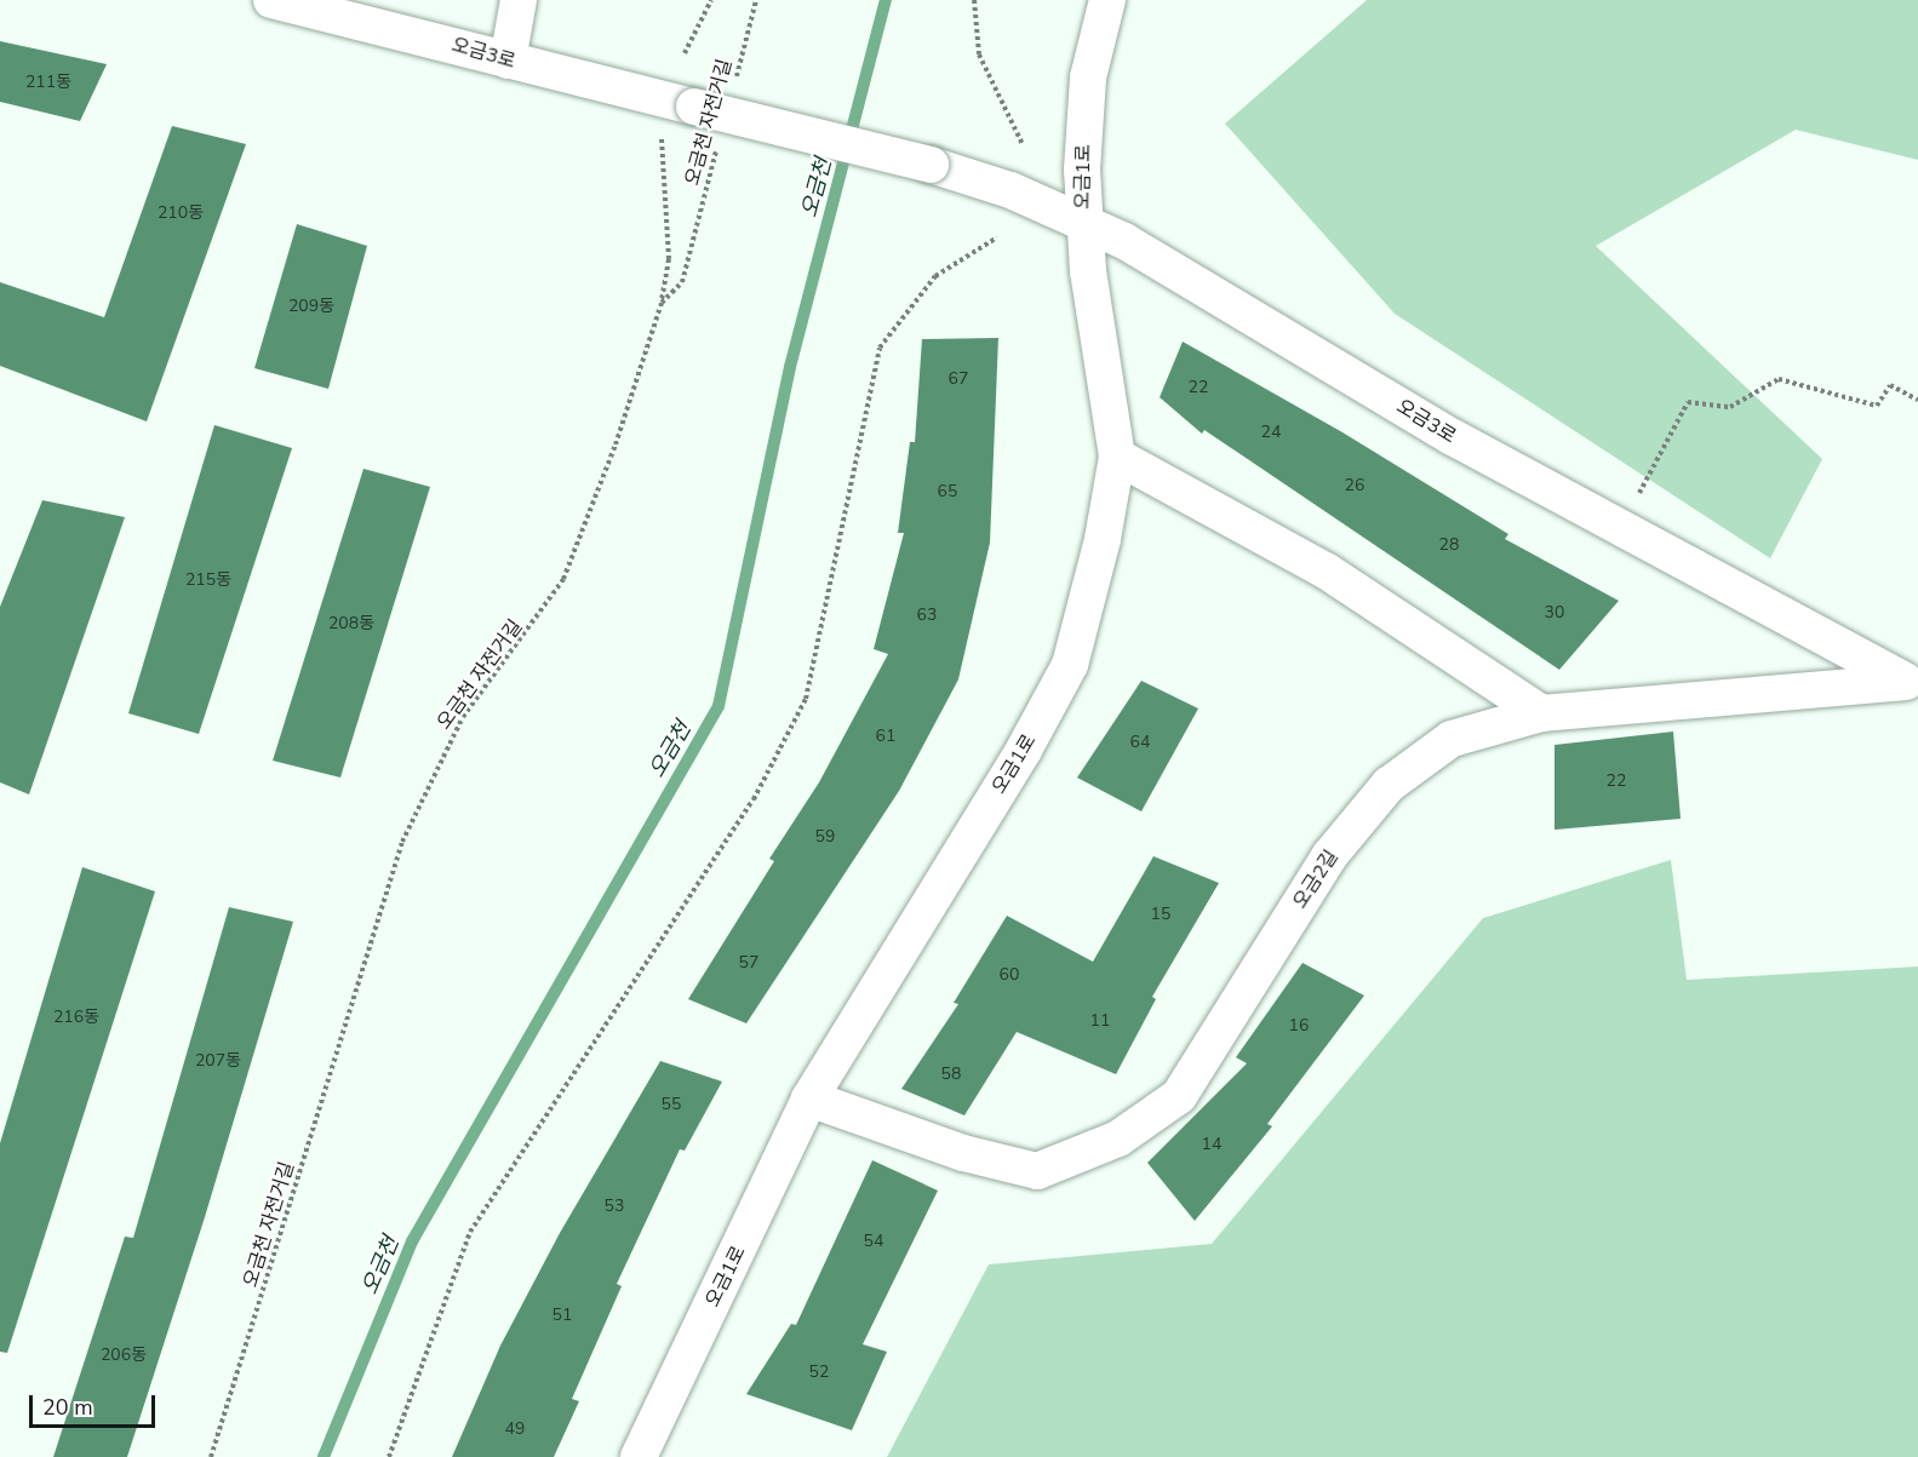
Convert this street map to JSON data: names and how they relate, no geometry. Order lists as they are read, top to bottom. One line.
{"streets":{"street":["오금3로","오금1로","오금2길"],"path":["오금천 자전거길"]},"crossings":[["오금3로","오금1로"],["오금3로","오금2길"],["오금1로","오금2길"]],"water":["오금천"],"house_numbers":["211동","210동","209동","67","22","24","26","65","28","215동","30","63","208동","61","64","22","59","15","57","60","216동","11","16","207동","58","55","14","53","54","51","206동","52","49"],"scale_bar":"20 m"}
